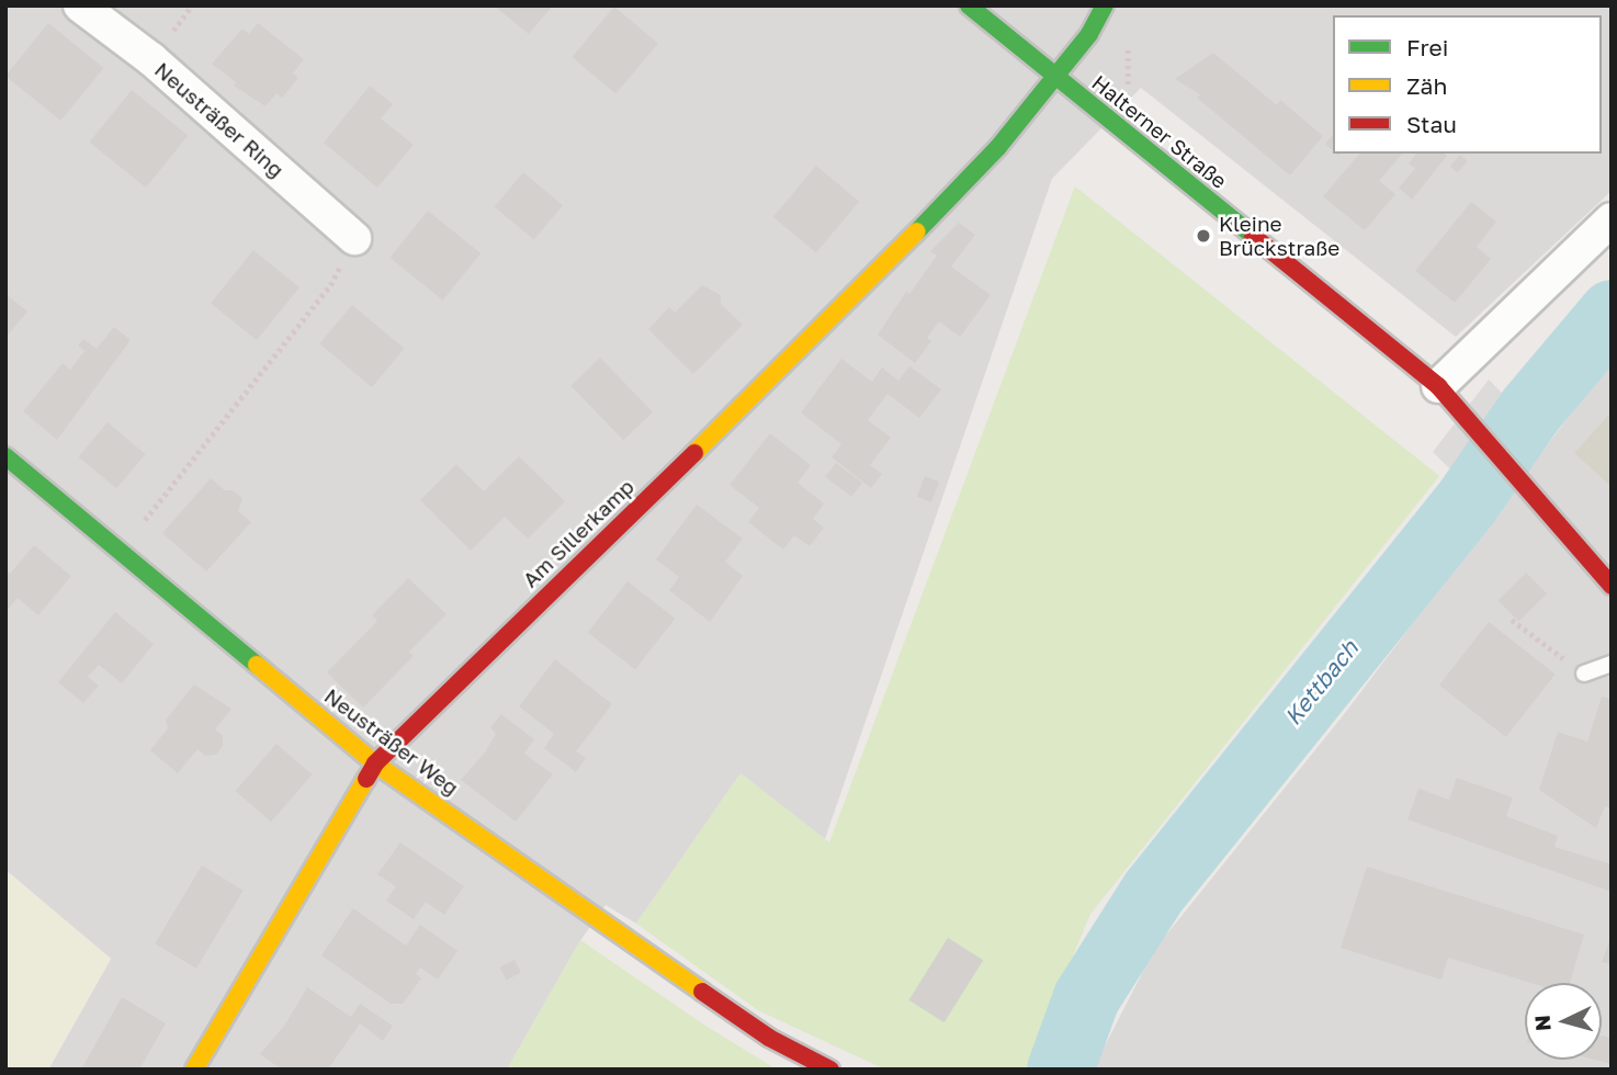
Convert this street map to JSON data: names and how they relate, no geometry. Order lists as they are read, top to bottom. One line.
{"streets":{"street":["Neusträßer Ring","Halterner Straße","Am Sillerkamp","Neusträßer Weg"]},"crossings":[["Halterner Straße","Am Sillerkamp"],["Am Sillerkamp","Neusträßer Weg"]],"water":["Kettbach"],"places":["Kleine Brückstraße"],"legend":["Frei","Zäh","Stau"],"north":"left"}
